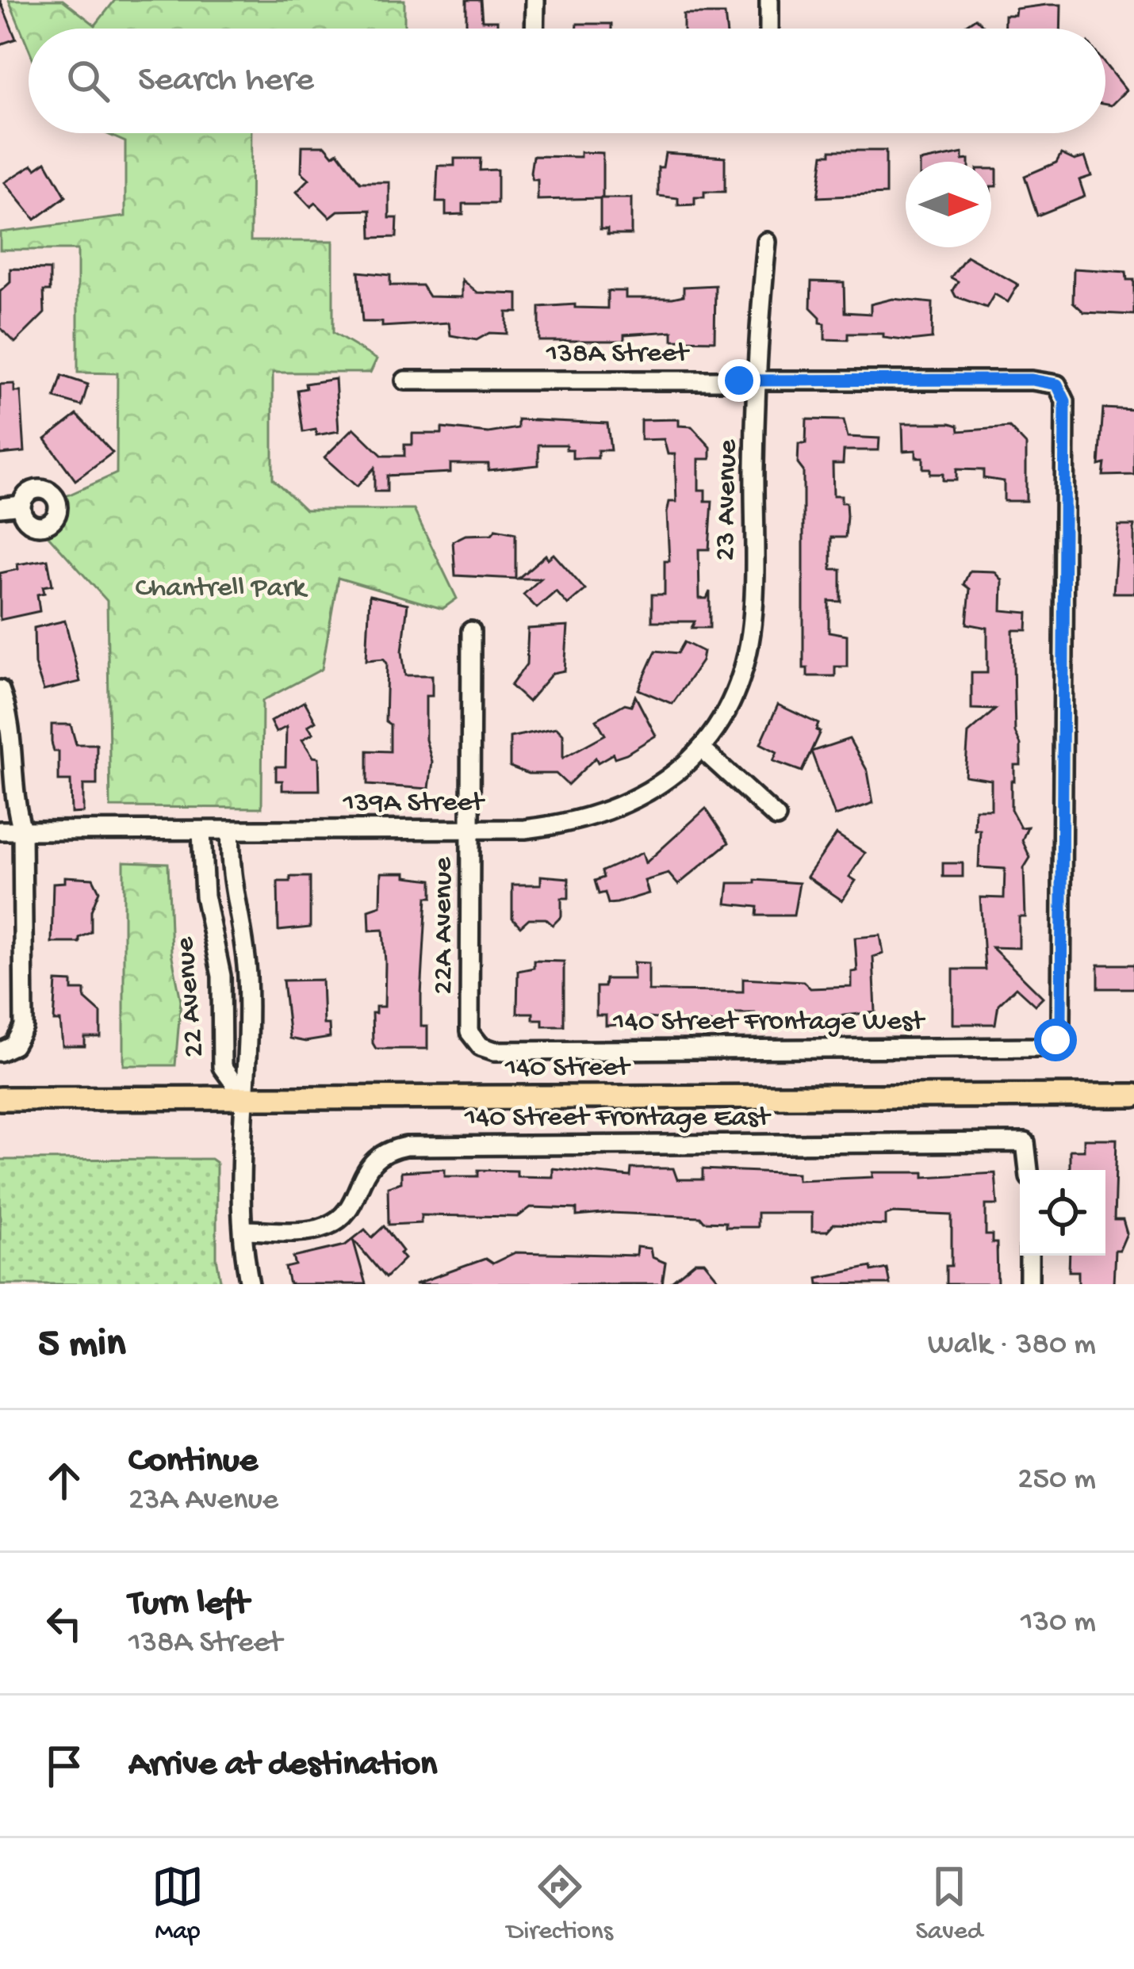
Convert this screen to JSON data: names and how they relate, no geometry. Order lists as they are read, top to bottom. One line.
{"streets":{"main road":["140 Street"],"street":["138A Street","23 Avenue","139A Street","22A Avenue","22 Avenue","140 Street Frontage West","140 Street Frontage East"]},"crossings":[["138A Street","23 Avenue"],["138A Street","140 Street Frontage West"],["23 Avenue","139A Street"],["139A Street","22A Avenue"],["139A Street","22 Avenue"],["22A Avenue","140 Street Frontage West"],["22 Avenue","140 Street"],["22 Avenue","140 Street Frontage East"]],"parks":["Chantrell Park"],"north":"right","page":{"search":"Search here","heading":["5 min","Walk · 380 m"],"list":[["Continue","23A Avenue","250 m"],["Turn left","138A Street","130 m"],"Arrive at destination"],"nav":["Map","Directions","Saved"]}}
